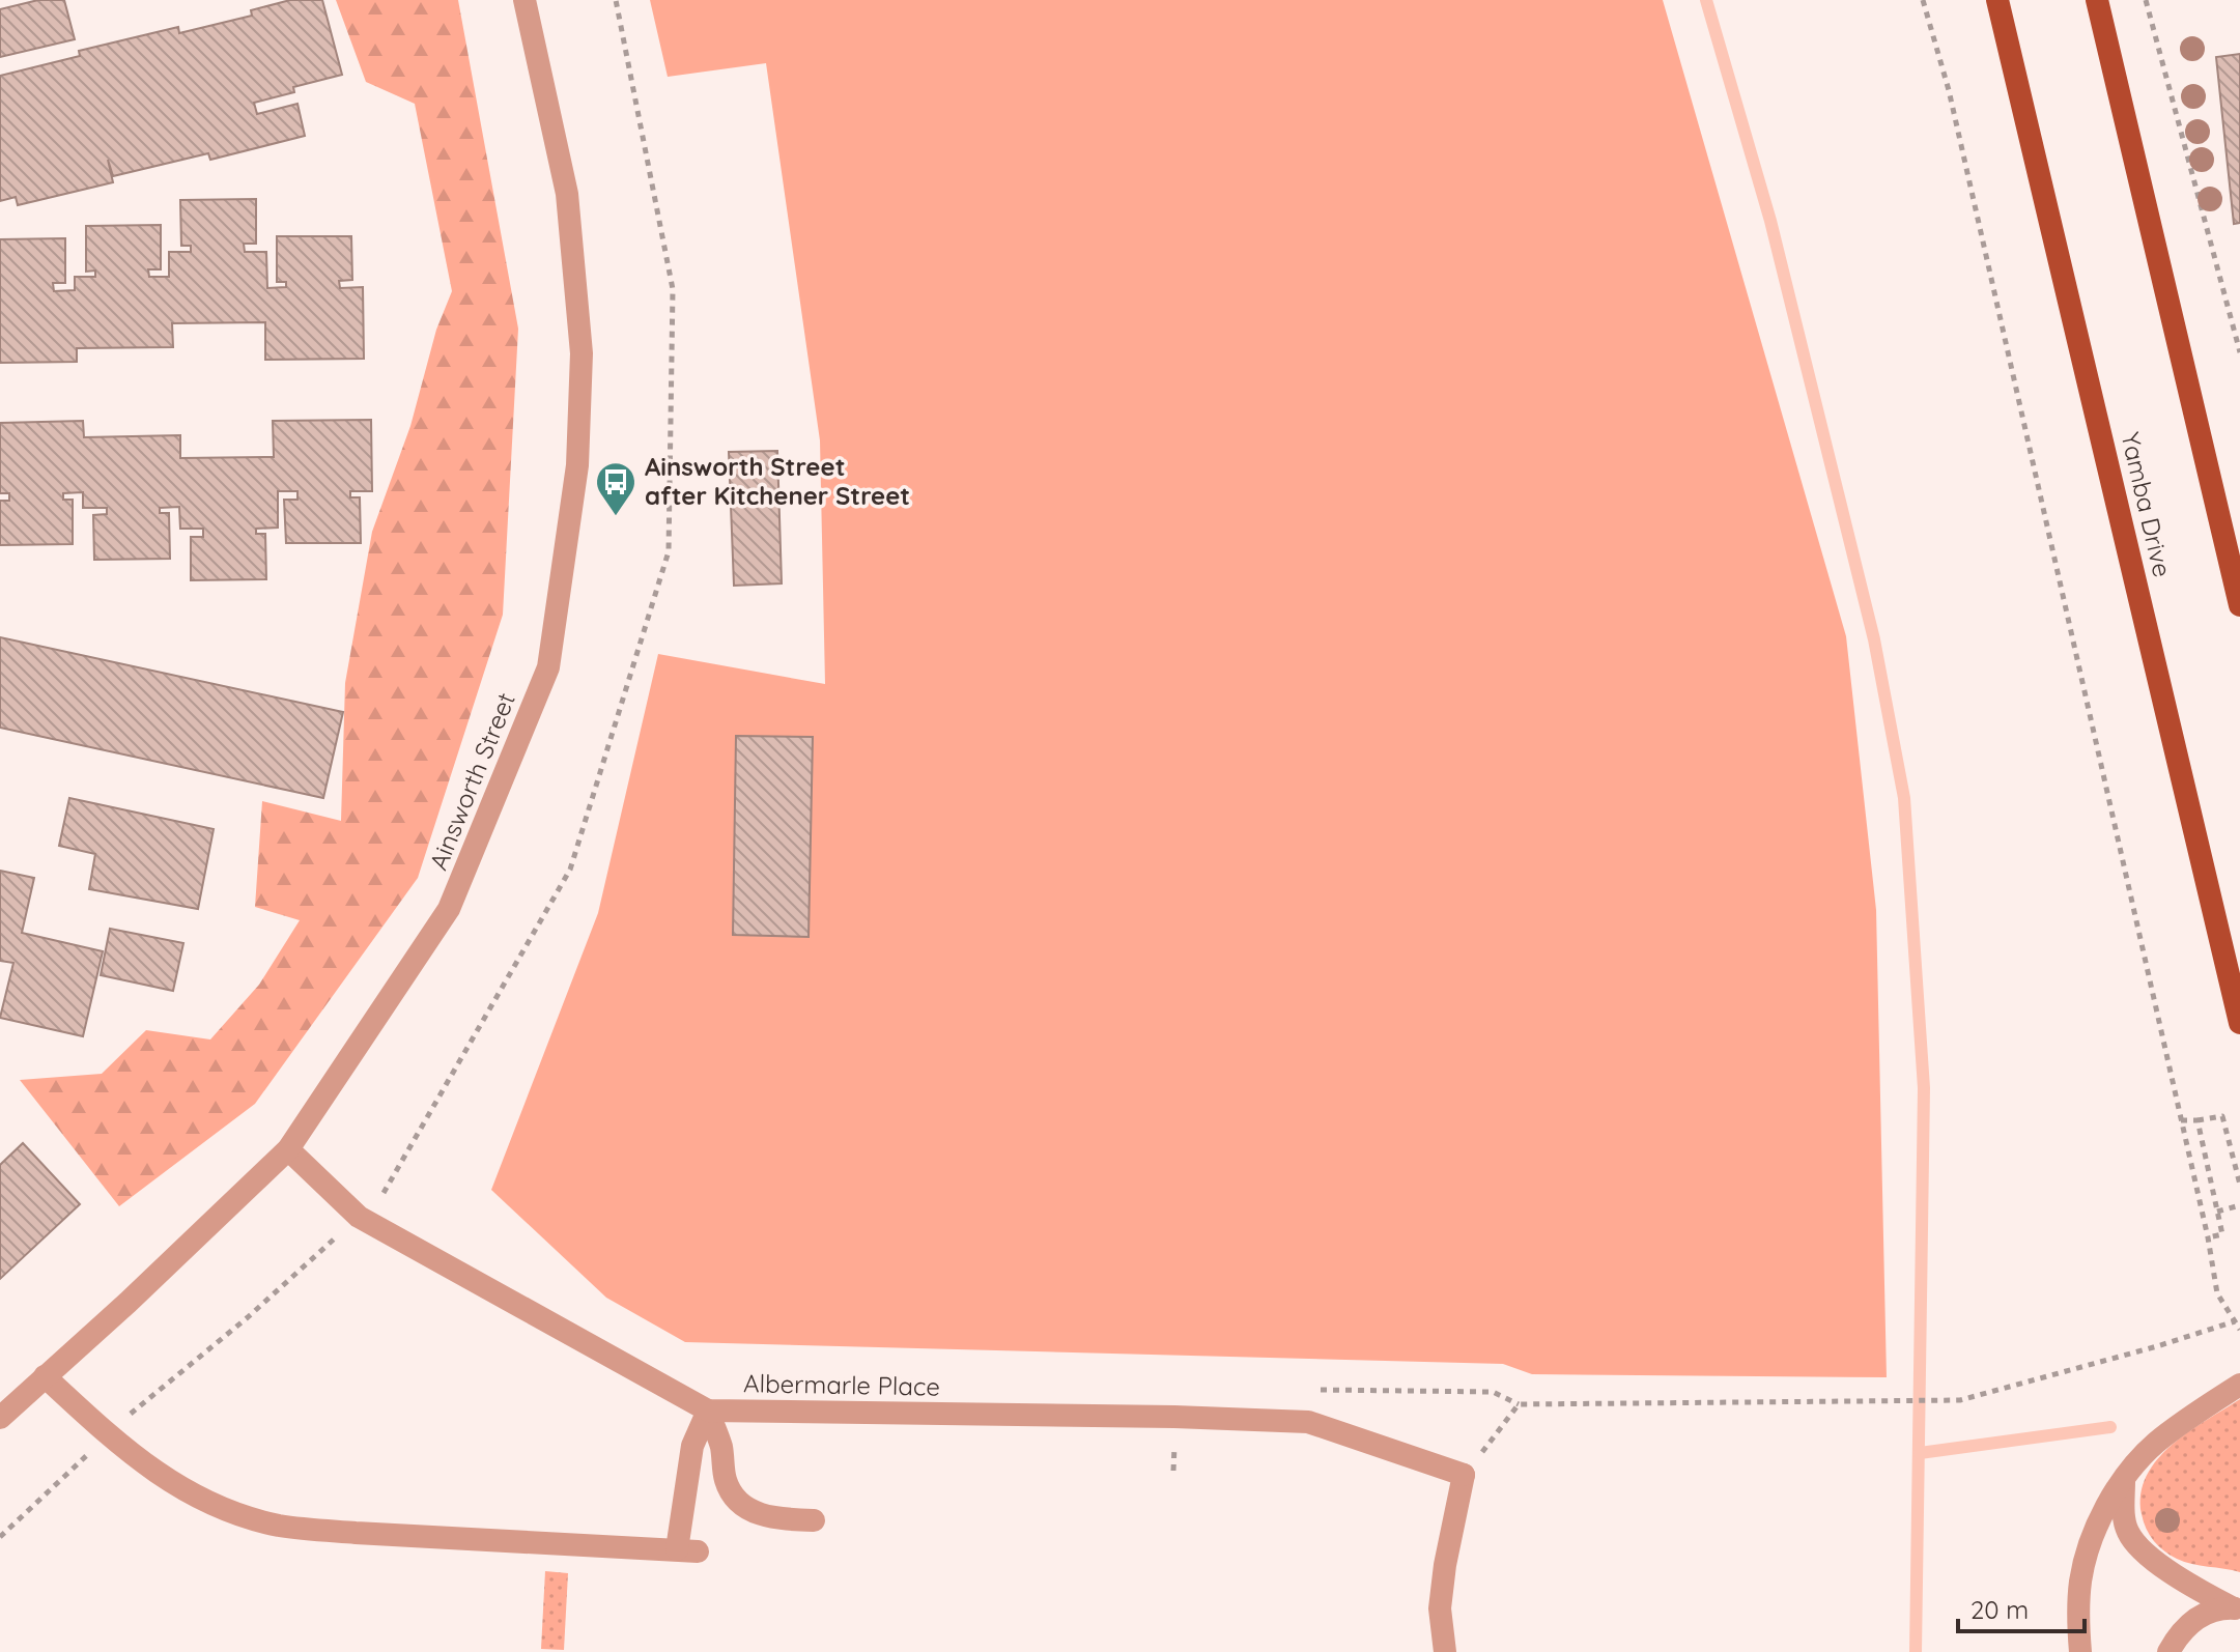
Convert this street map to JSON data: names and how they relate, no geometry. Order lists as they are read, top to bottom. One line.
{"streets":{"main road":["Yamba Drive"],"street":["Ainsworth Street","Albermarle Place"]},"crossings":[["Ainsworth Street","Albermarle Place"]],"places":{"bus stop":["Ainsworth Street after Kitchener Street"]},"scale_bar":"20 m"}
